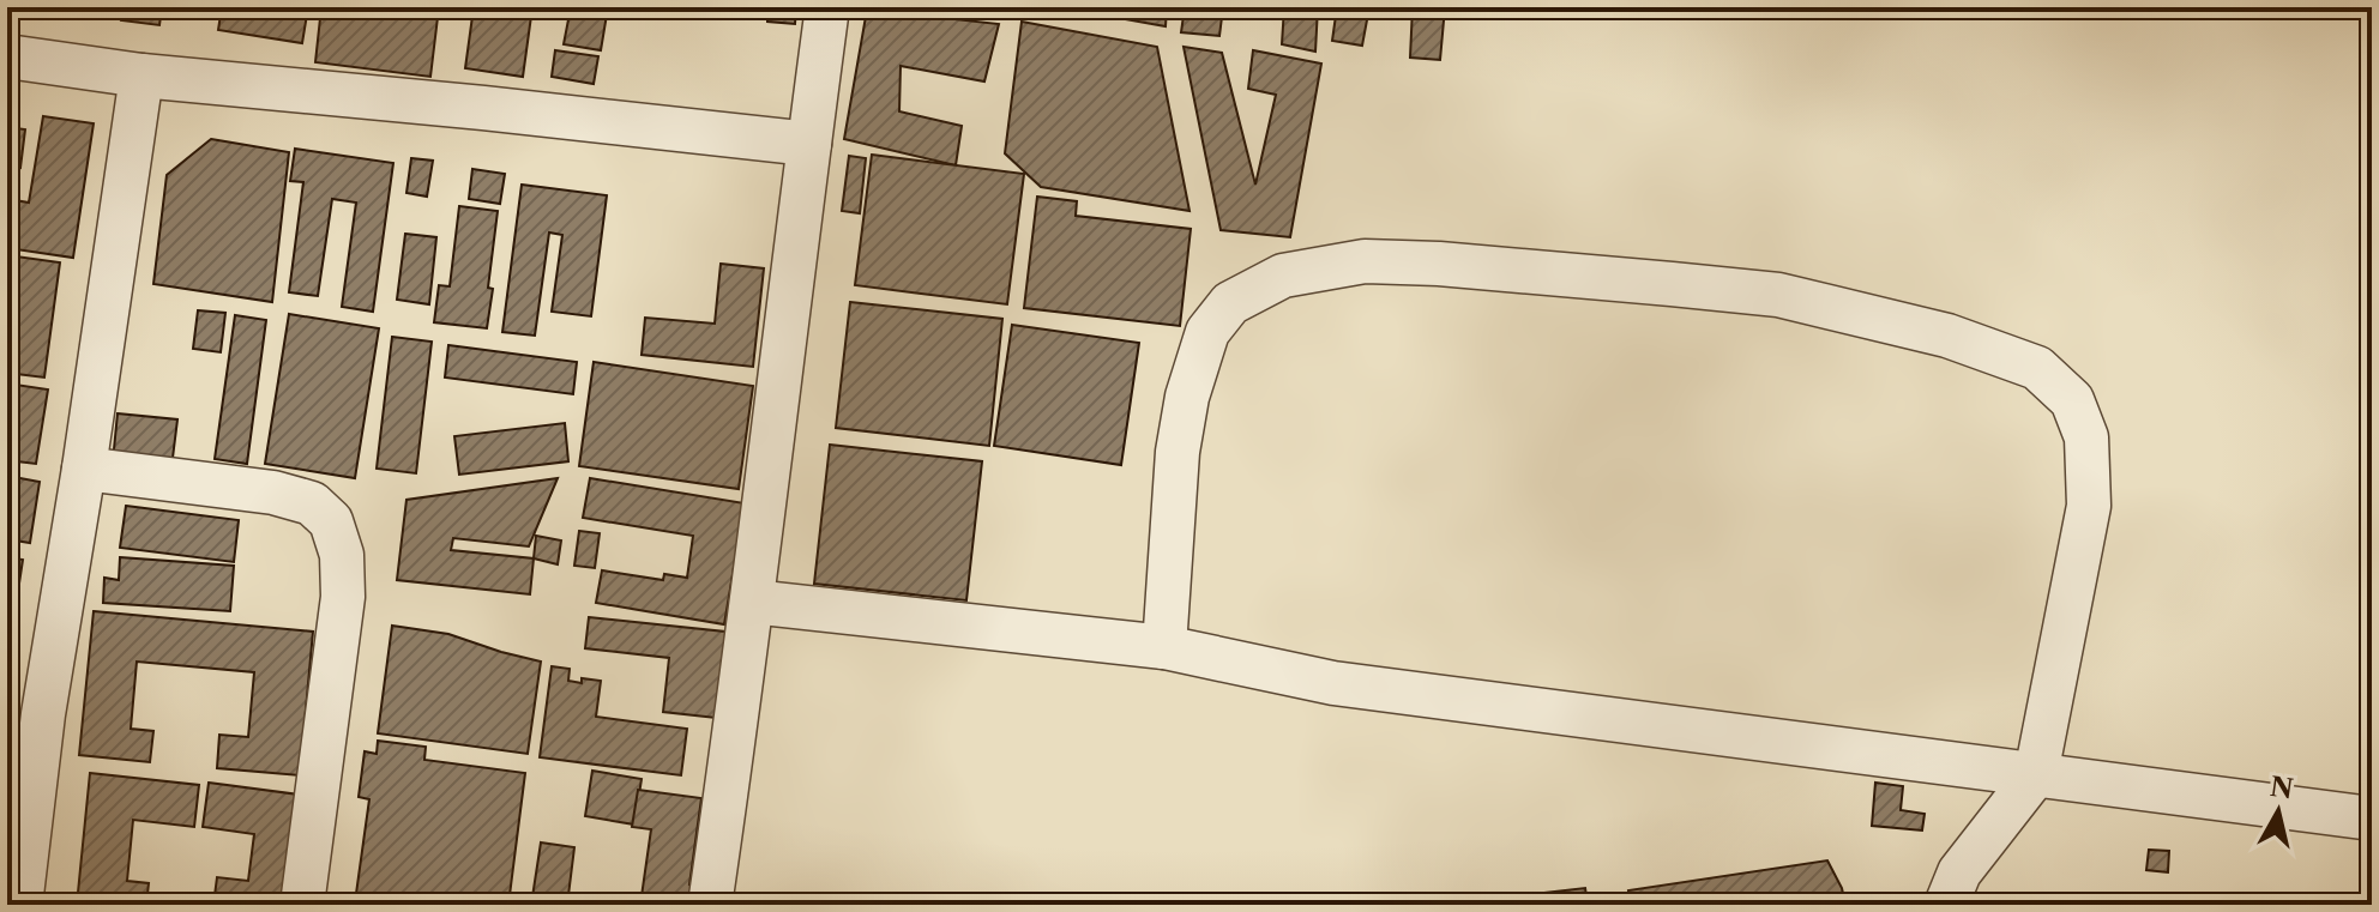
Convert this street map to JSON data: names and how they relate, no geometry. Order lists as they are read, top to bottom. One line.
{"north":"top"}
